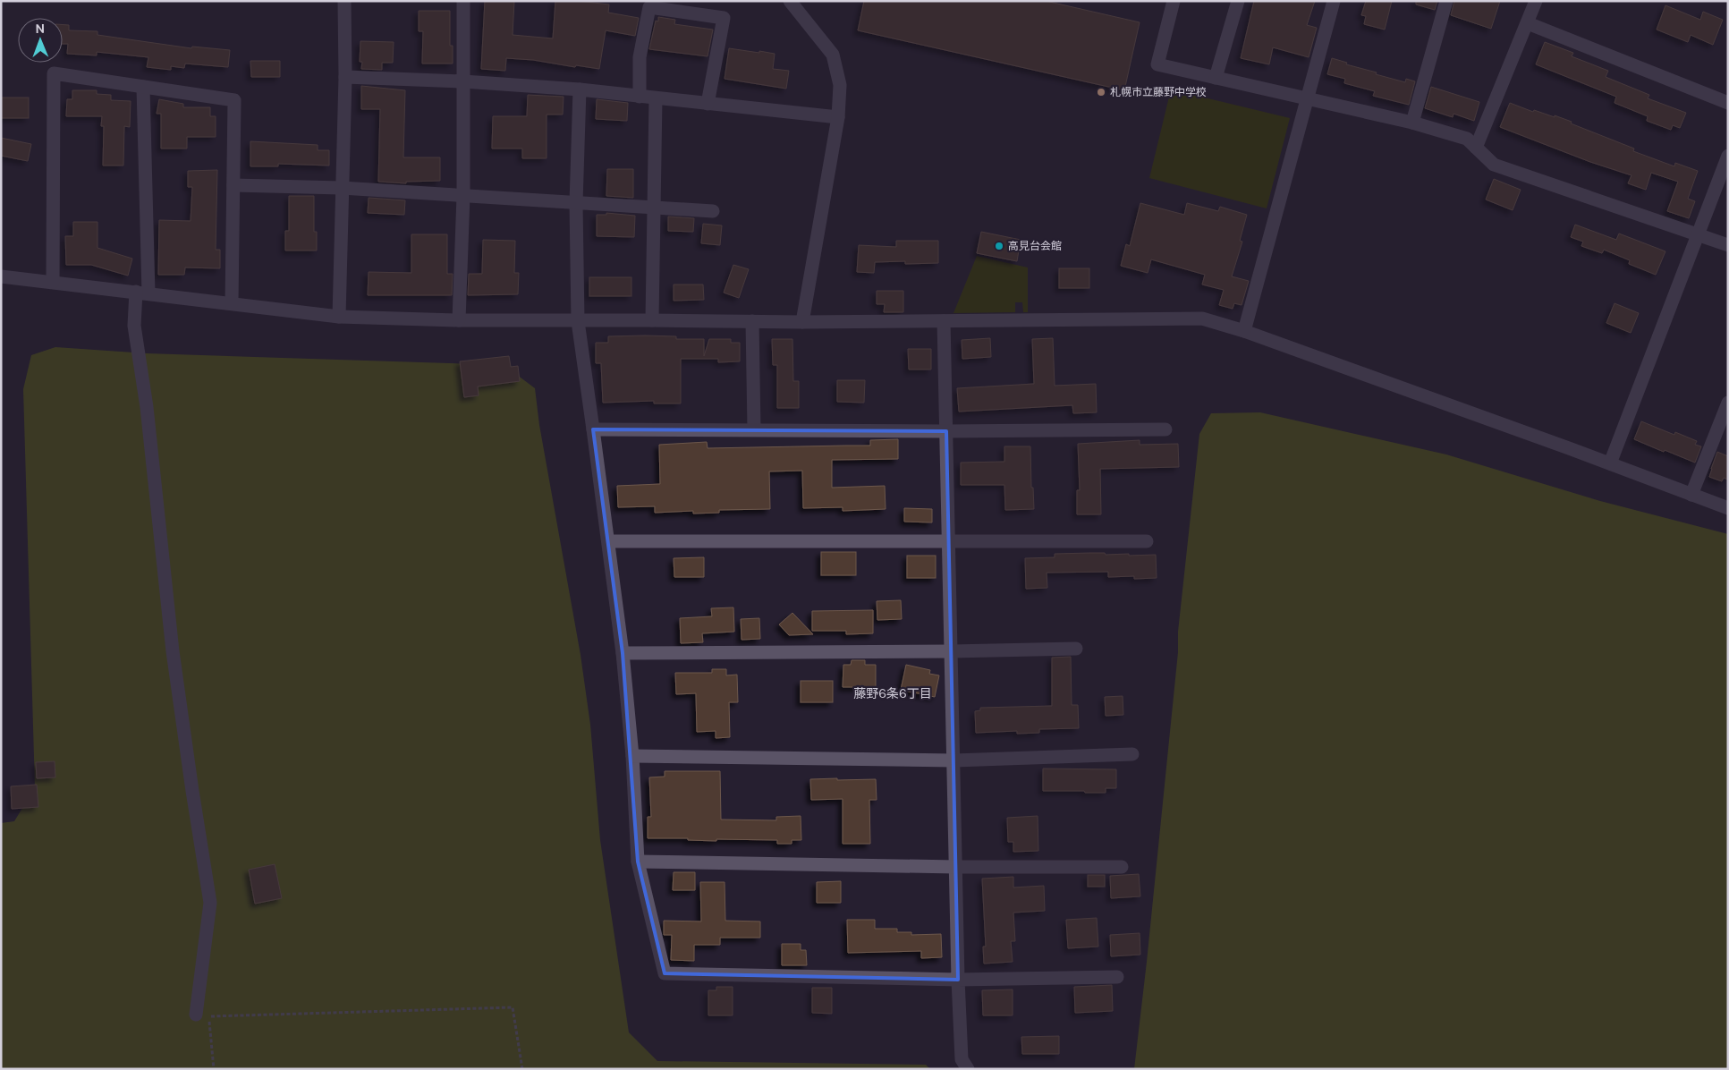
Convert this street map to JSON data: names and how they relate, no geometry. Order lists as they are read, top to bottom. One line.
{"districts":["藤野6条6丁目"],"places":["札幌市立藤野中学校","高見台会館"],"north":"top"}
